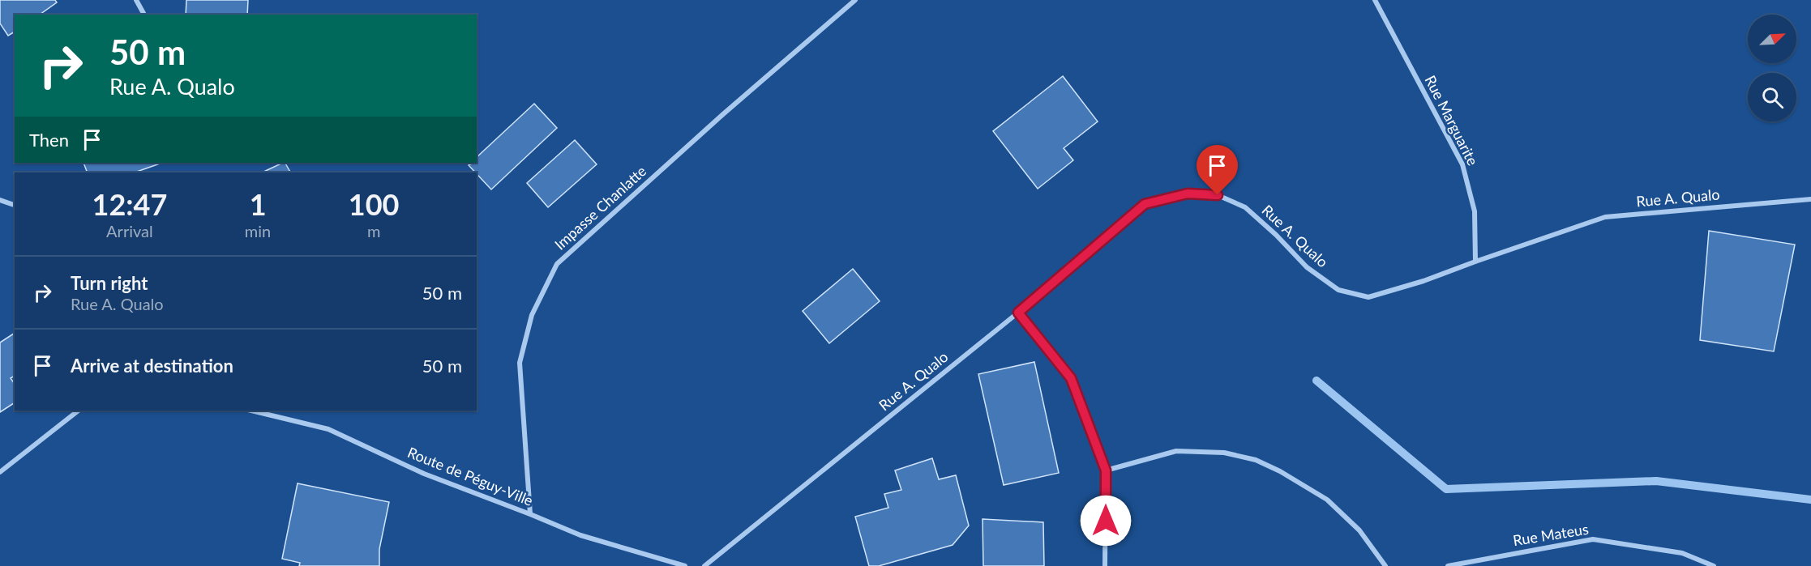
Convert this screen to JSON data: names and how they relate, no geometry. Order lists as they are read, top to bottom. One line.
{"streets":{"street":["Rue Marguarite","Rue A. Qualo","Impasse Chanlatte","Route de Péguy-Ville","Rue Mateus"]},"crossings":[["Rue Marguarite","Rue A. Qualo"],["Impasse Chanlatte","Route de Péguy-Ville"]],"north":"top right","page":{"turn":["50 m","Rue A. Qualo"],"then":"Then","eta":["12:47","Arrival","1","min","100","m"],"list":[{"name":"Turn right","note":"Rue A. Qualo","value":"50 m"},{"name":"Arrive at destination","value":"50 m"}]}}
